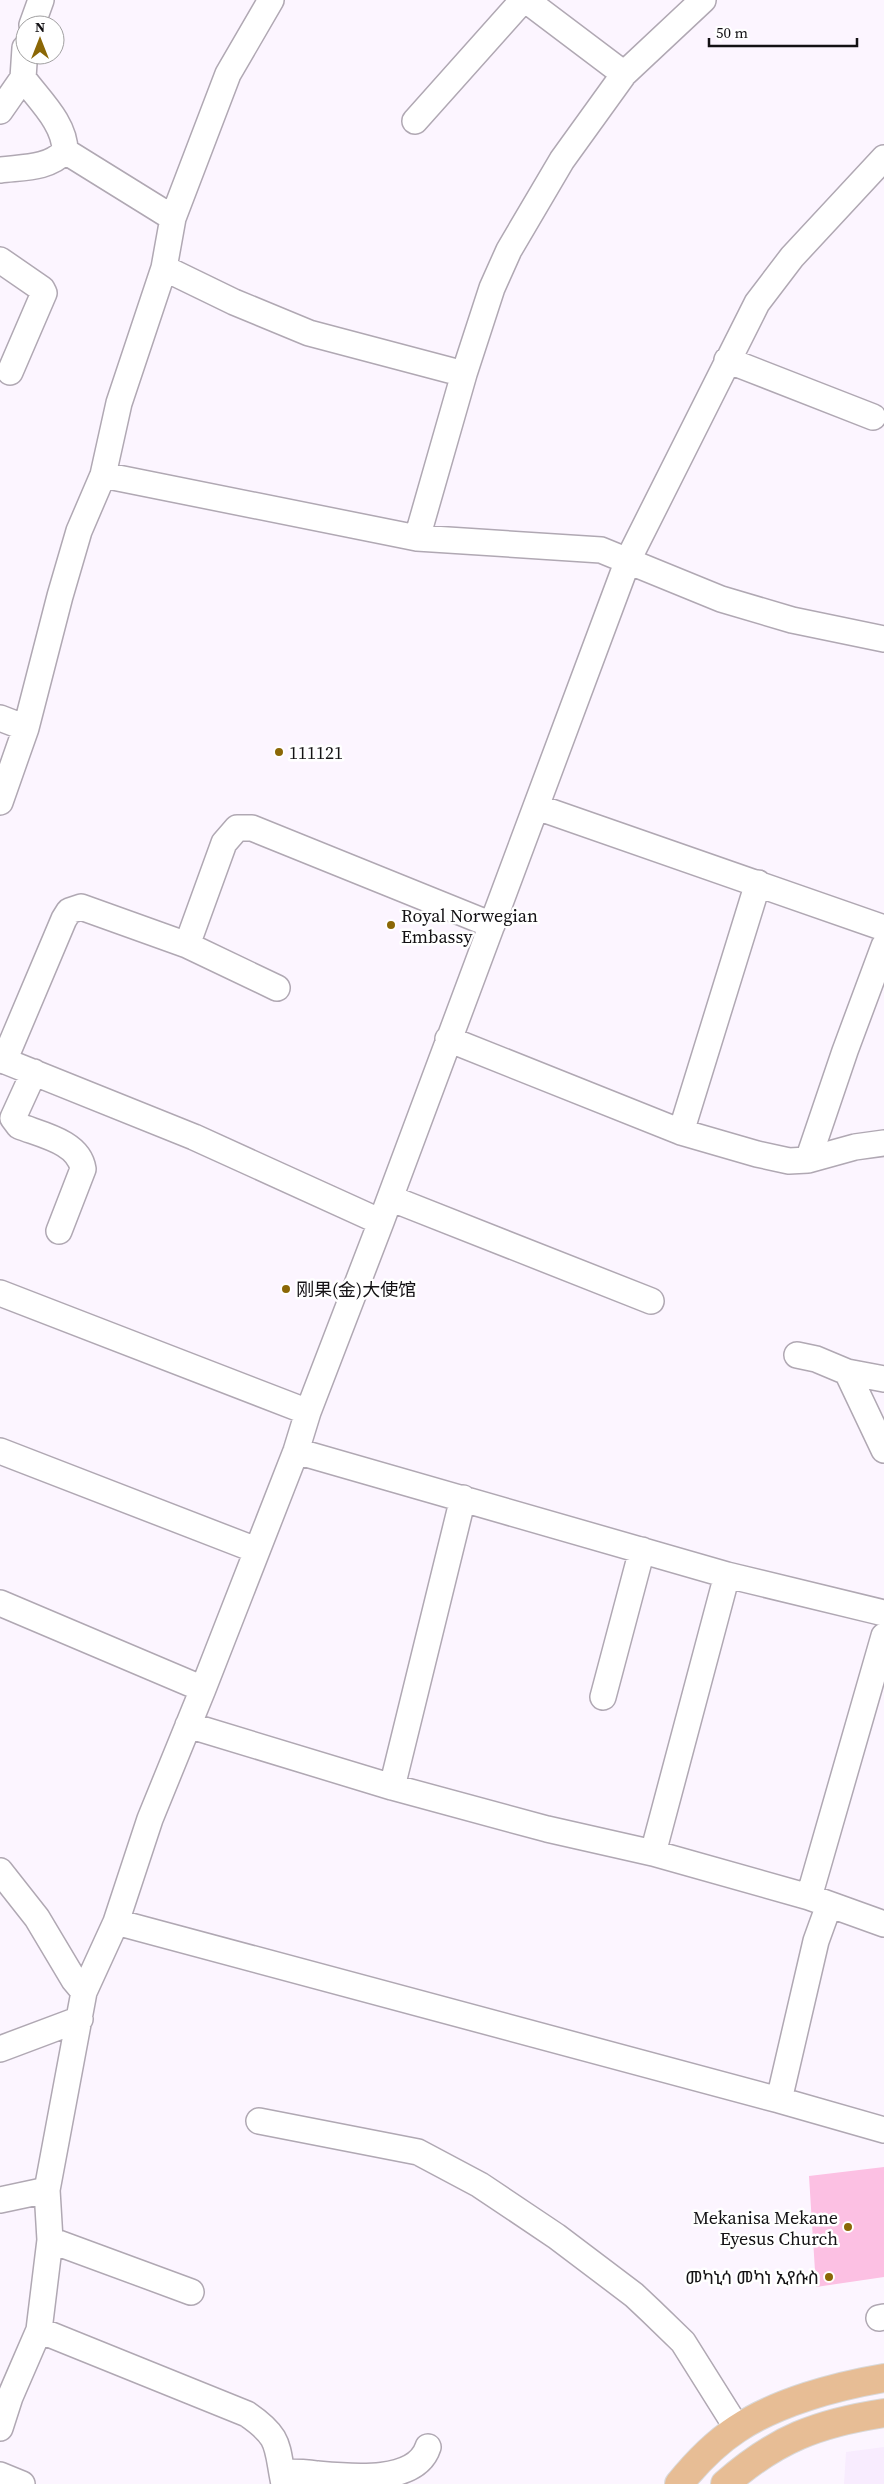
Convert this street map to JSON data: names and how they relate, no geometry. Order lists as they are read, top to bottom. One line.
{"places":["111121","Royal Norwegian Embassy","刚果(金)大使馆","Mekanisa Mekane Eyesus Church","መካኒሳ መካነ ኢየሱስ"],"scale_bar":"50 m","north":"top"}
